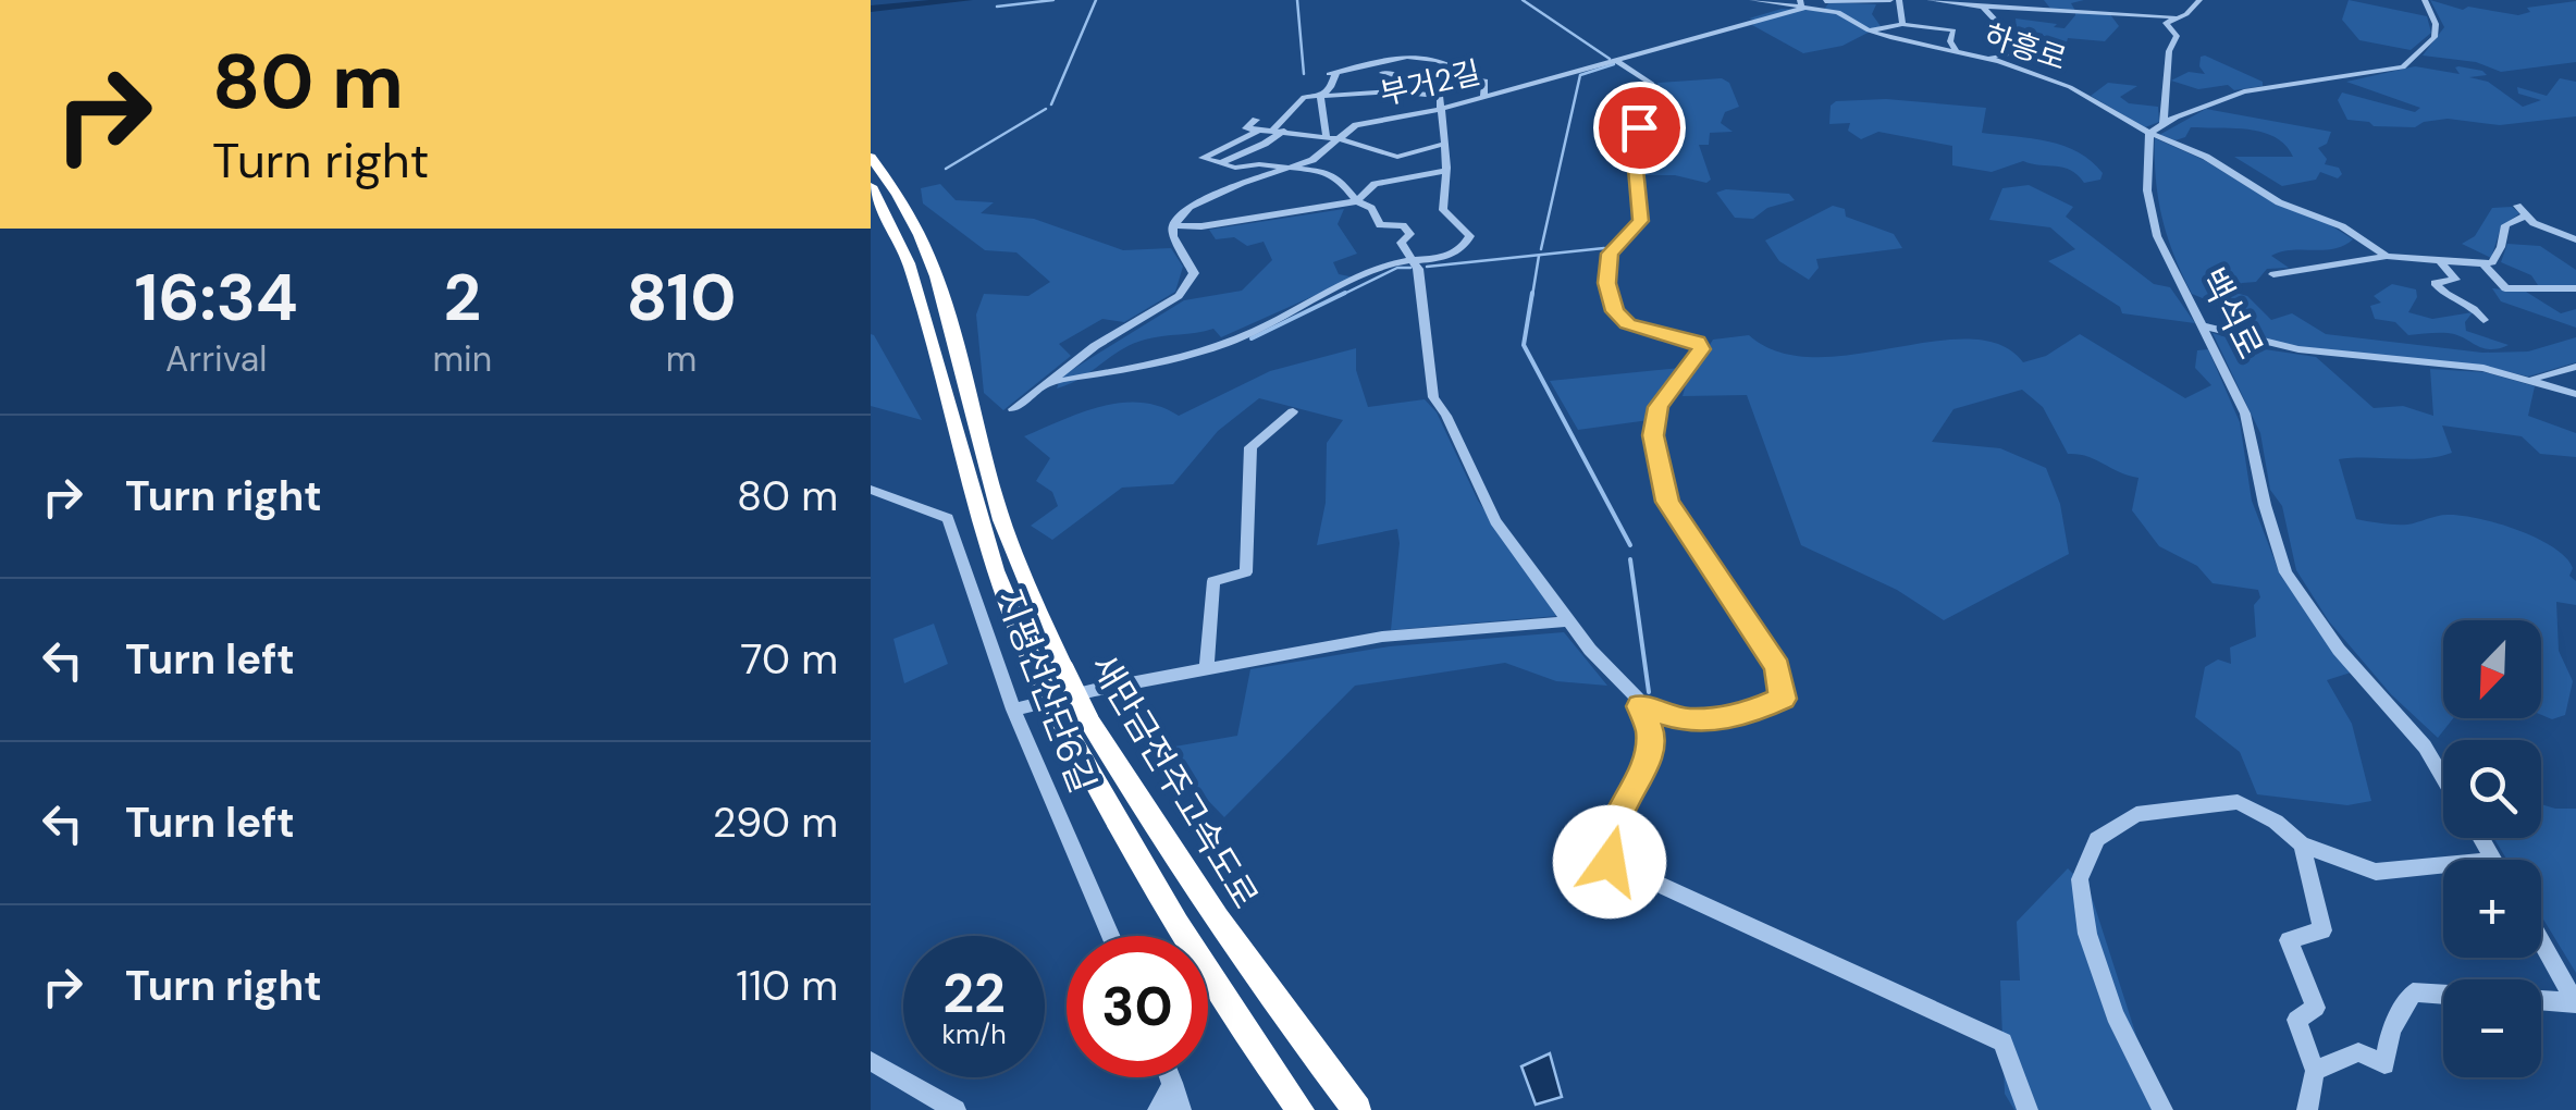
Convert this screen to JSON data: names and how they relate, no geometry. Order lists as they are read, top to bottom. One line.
{"streets":{"highway":["새만금전주고속도로"],"street":["하흥로","부거2길","백석로","지평선산단6길"]},"crossings":[["하흥로","부거2길"],["하흥로","백석로"]],"north":"bottom left","page":{"turn":["80 m","Turn right"],"eta":["16:34","Arrival","2","min","810","m"],"list":[{"name":"Turn right","value":"80 m"},{"name":"Turn left","value":"70 m"},{"name":"Turn left","value":"290 m"},{"name":"Turn right","value":"110 m"}],"map_buttons":["+","−"],"speed":"22 km/h","limit":"30"}}
